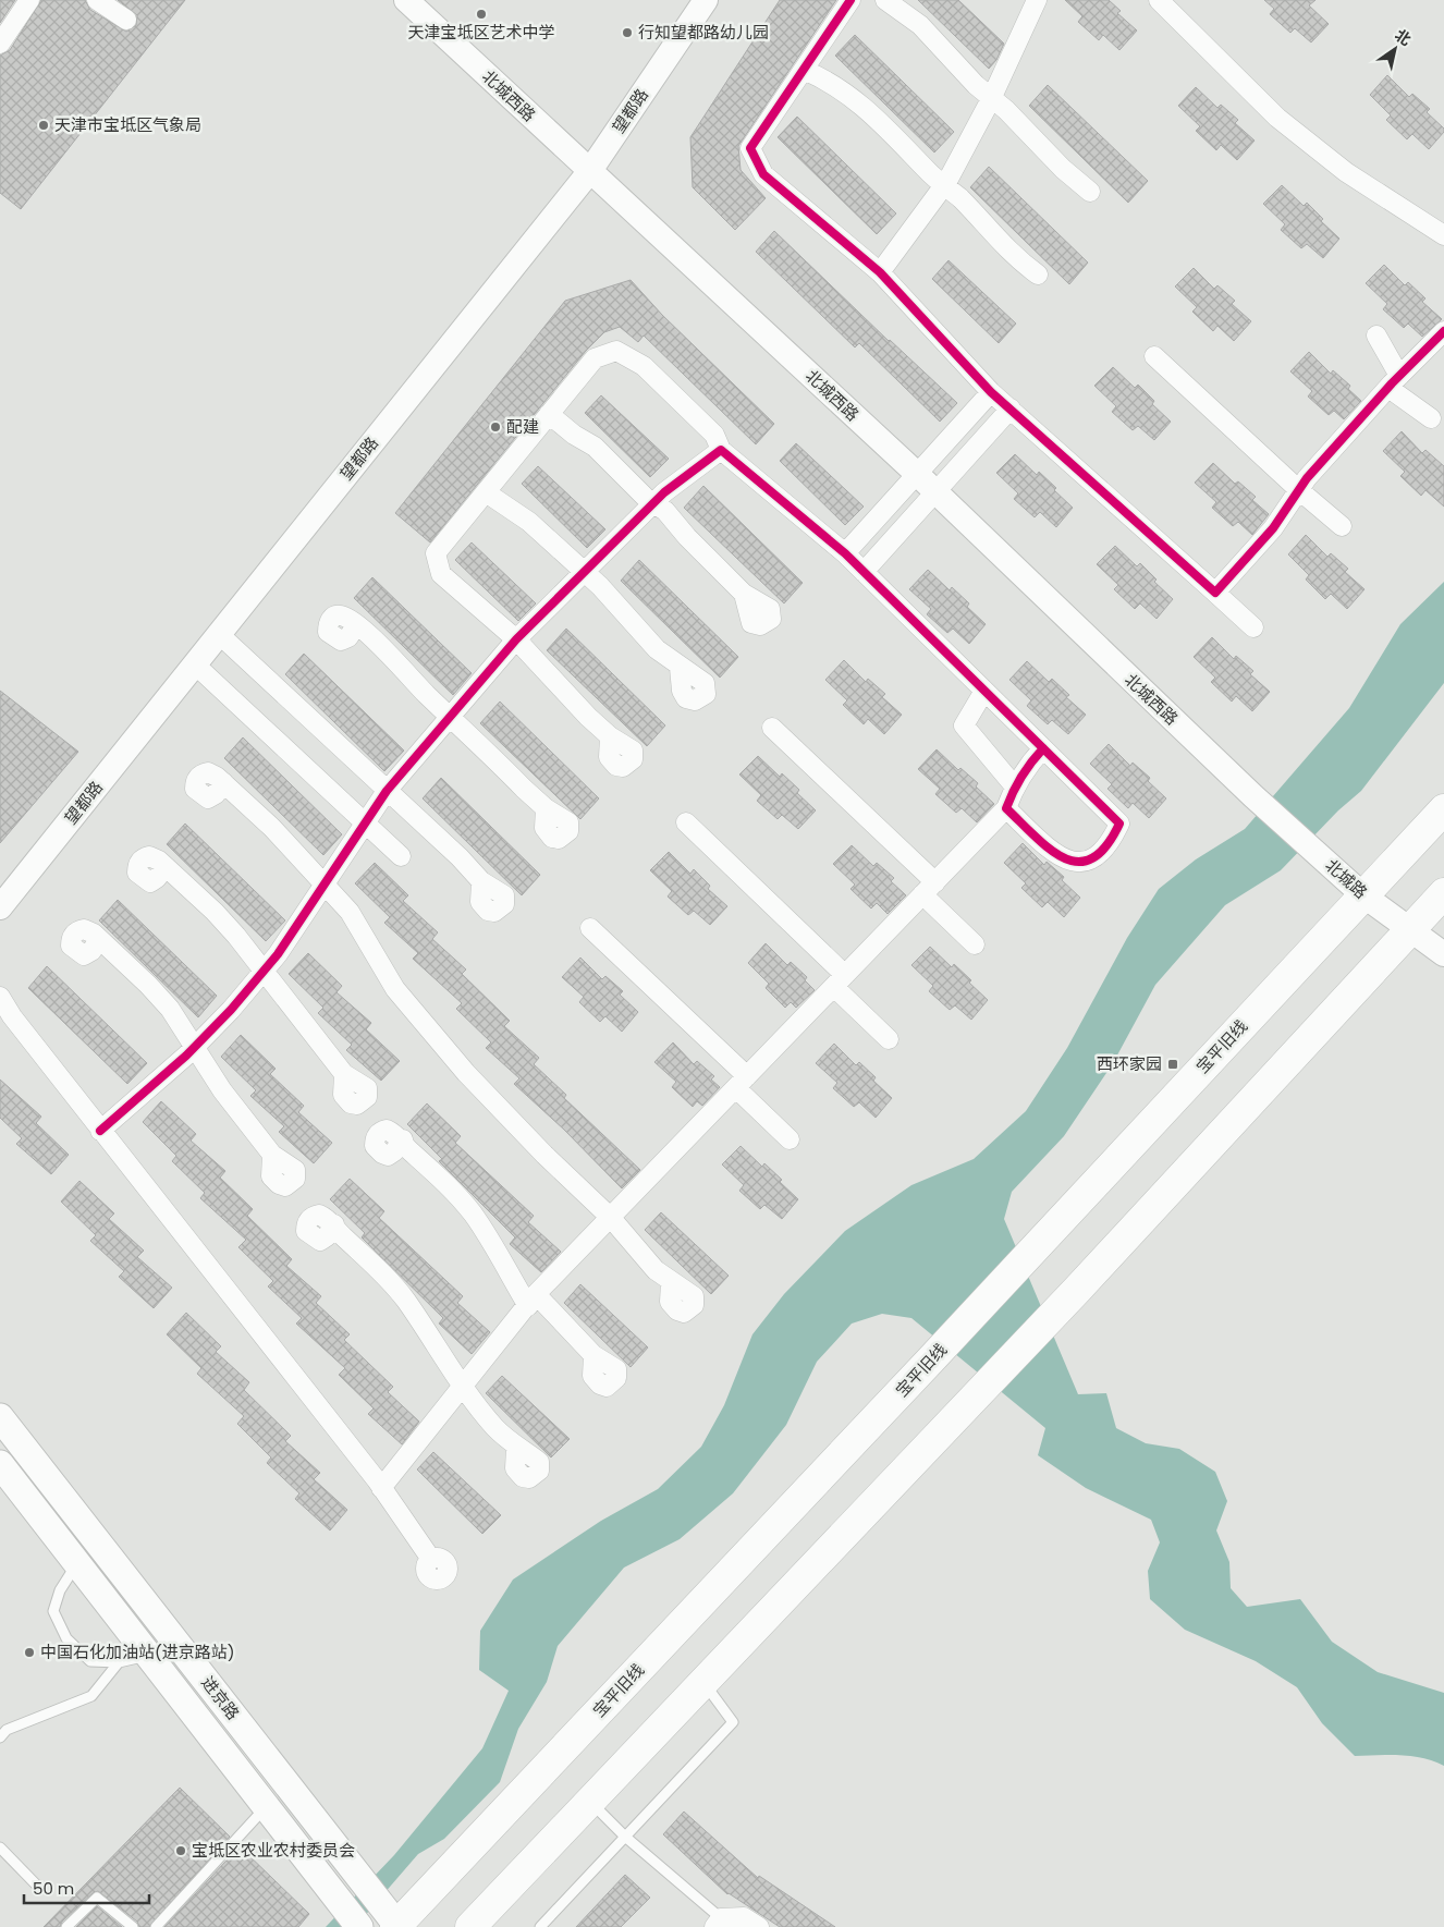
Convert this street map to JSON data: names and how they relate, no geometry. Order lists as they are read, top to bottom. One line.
{"streets":{"main road":["宝平旧线","进京路"],"street":["北城西路","望都路","北城路"]},"crossings":[["北城西路","望都路"],["北城西路","北城路"],["北城路","宝平旧线"],["宝平旧线","进京路"]],"places":{"other":["天津宝坻区艺术中学","行知望都路幼儿园","天津市宝坻区气象局","配建","中国石化加油站(进京路站)","宝坻区农业农村委员会"],"transit":["西环家园"]},"scale_bar":"50 m","north":"top right"}
